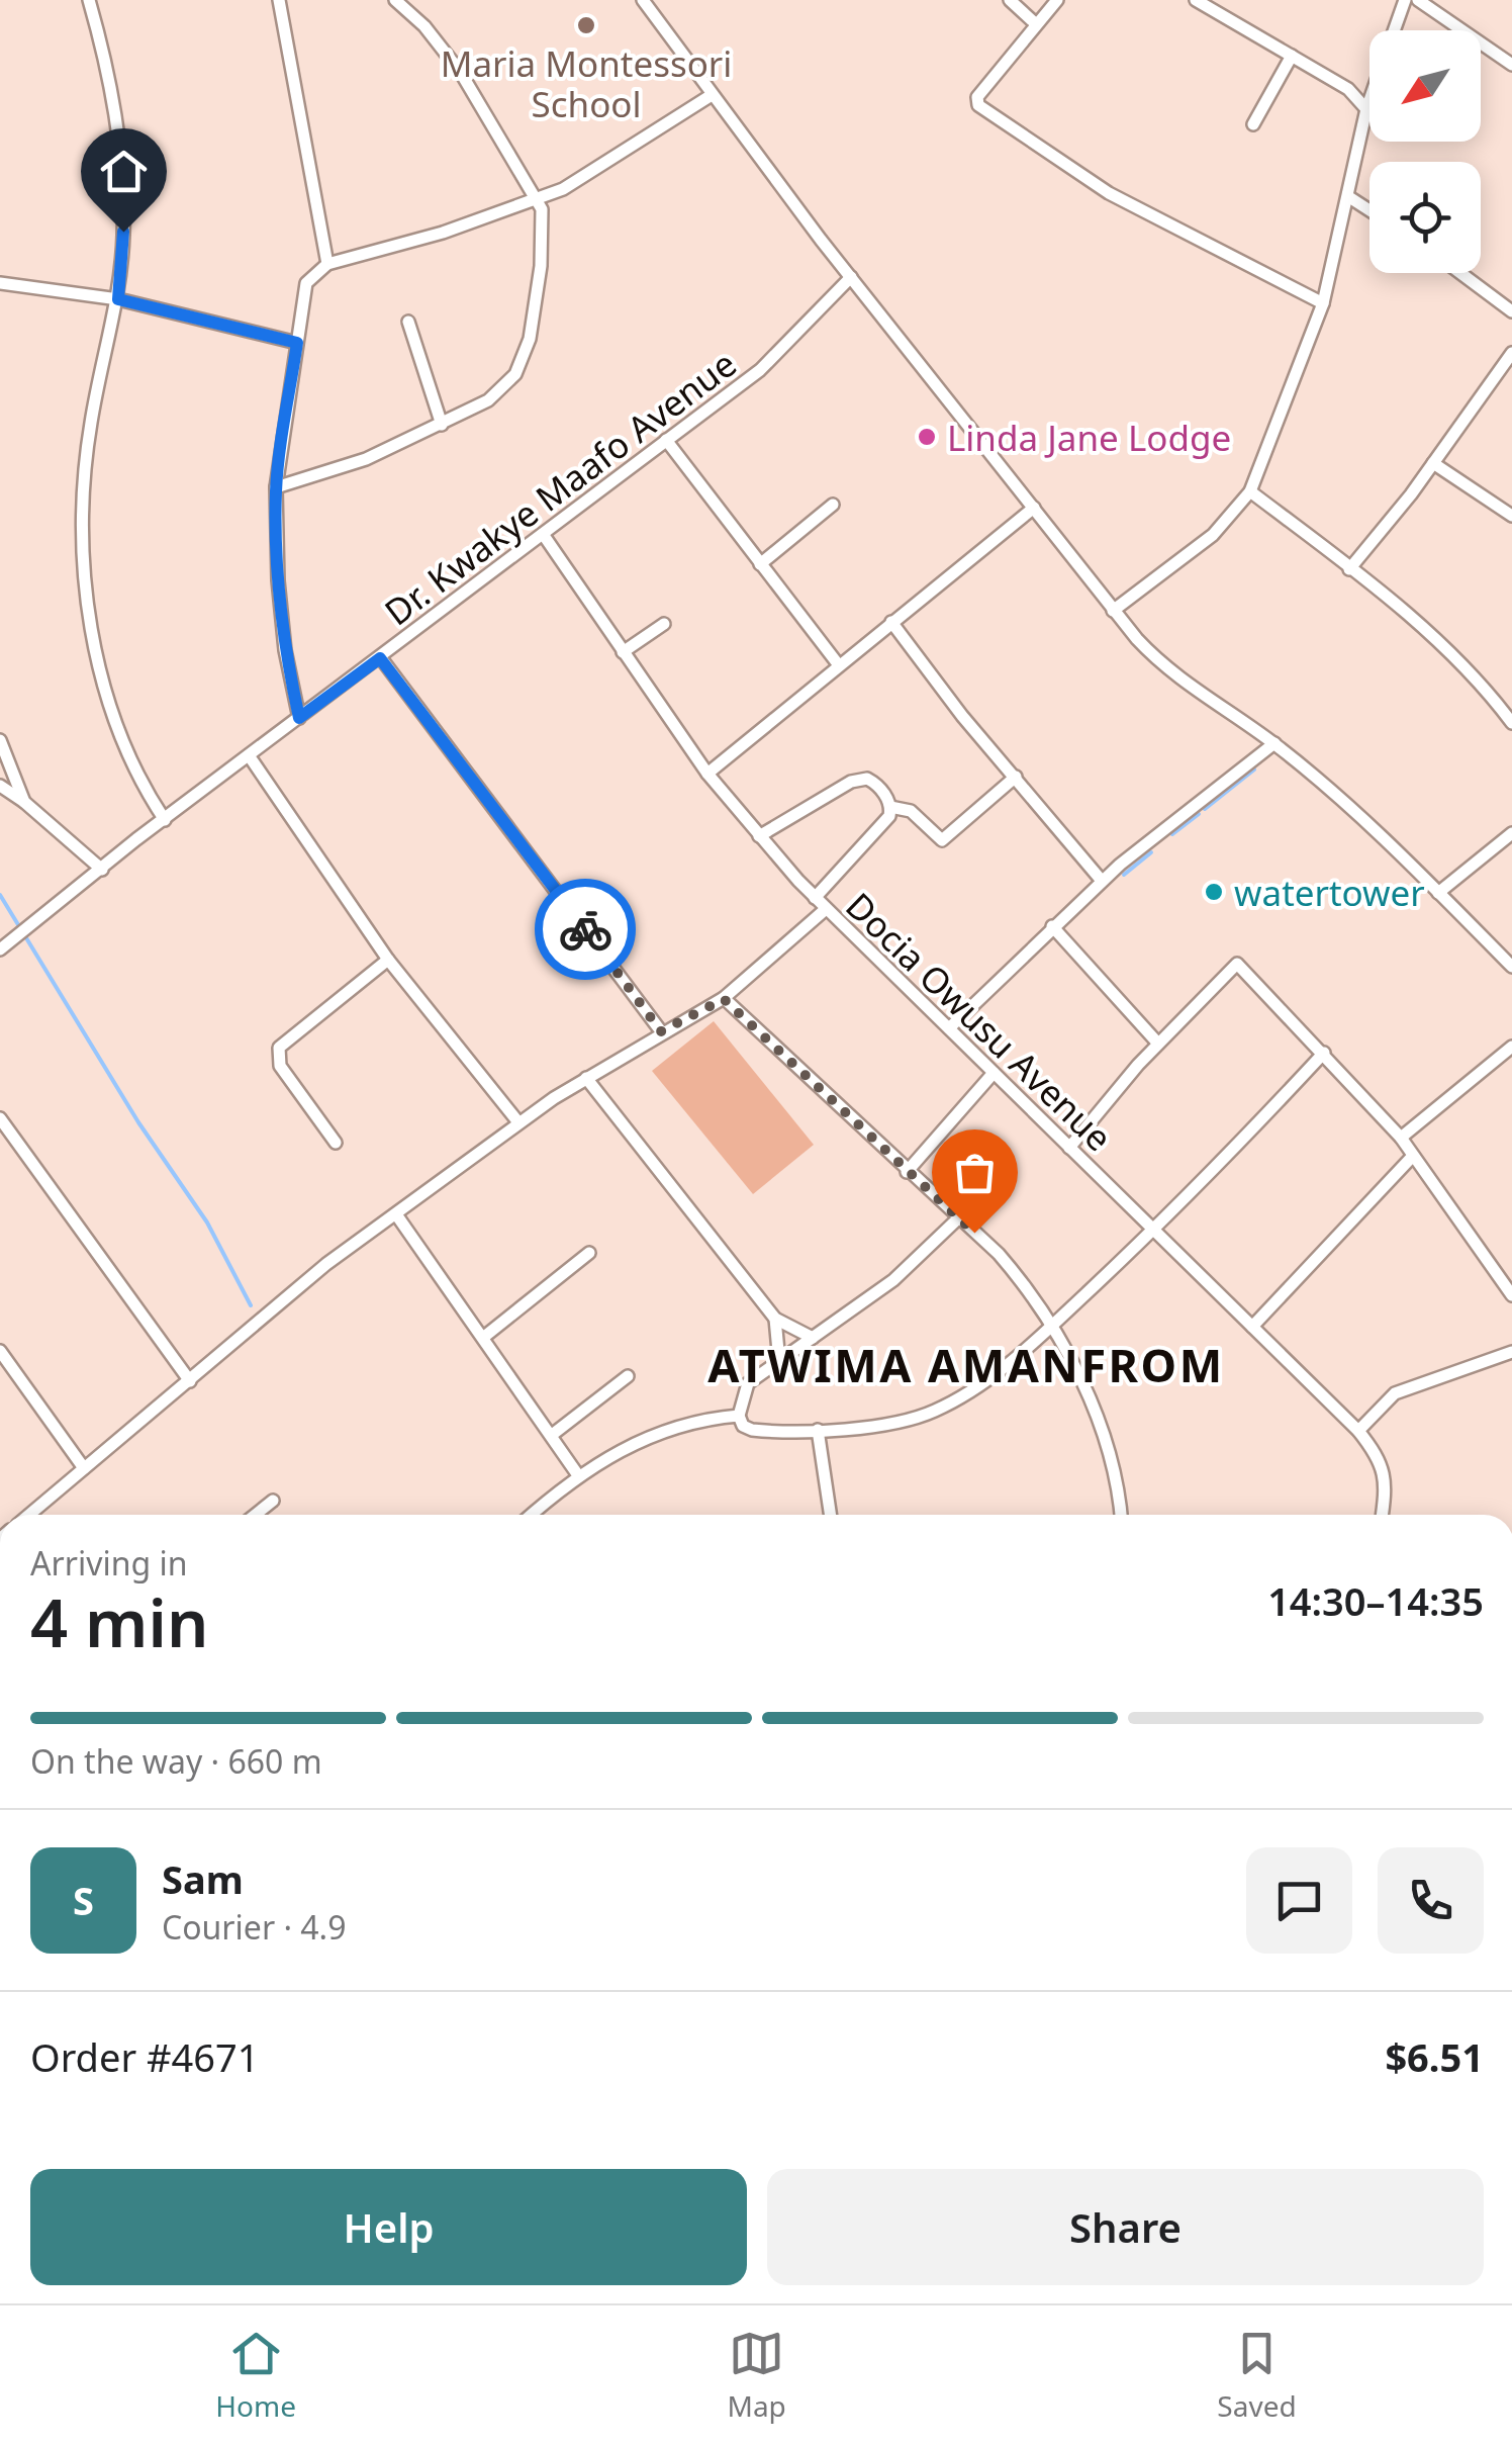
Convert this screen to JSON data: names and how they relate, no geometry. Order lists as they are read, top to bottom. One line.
{"streets":{"street":["Dr. Kwakye Maafo Avenue","Docia Owusu Avenue"]},"crossings":[["Dr. Kwakye Maafo Avenue","Docia Owusu Avenue"]],"districts":["ATWIMA AMANFROM"],"places":["Maria Montessori School","Linda Jane Lodge","watertower"],"north":"bottom left","page":{"heading":["4 min","Arriving in","14:30–14:35"],"panel":["Sam","Courier · 4.9","Order #4671","$6.51"],"bar":"On the way · 660 m","round":"S","buttons":["Help","Share"],"tabs":["Home","Map","Saved"]}}
